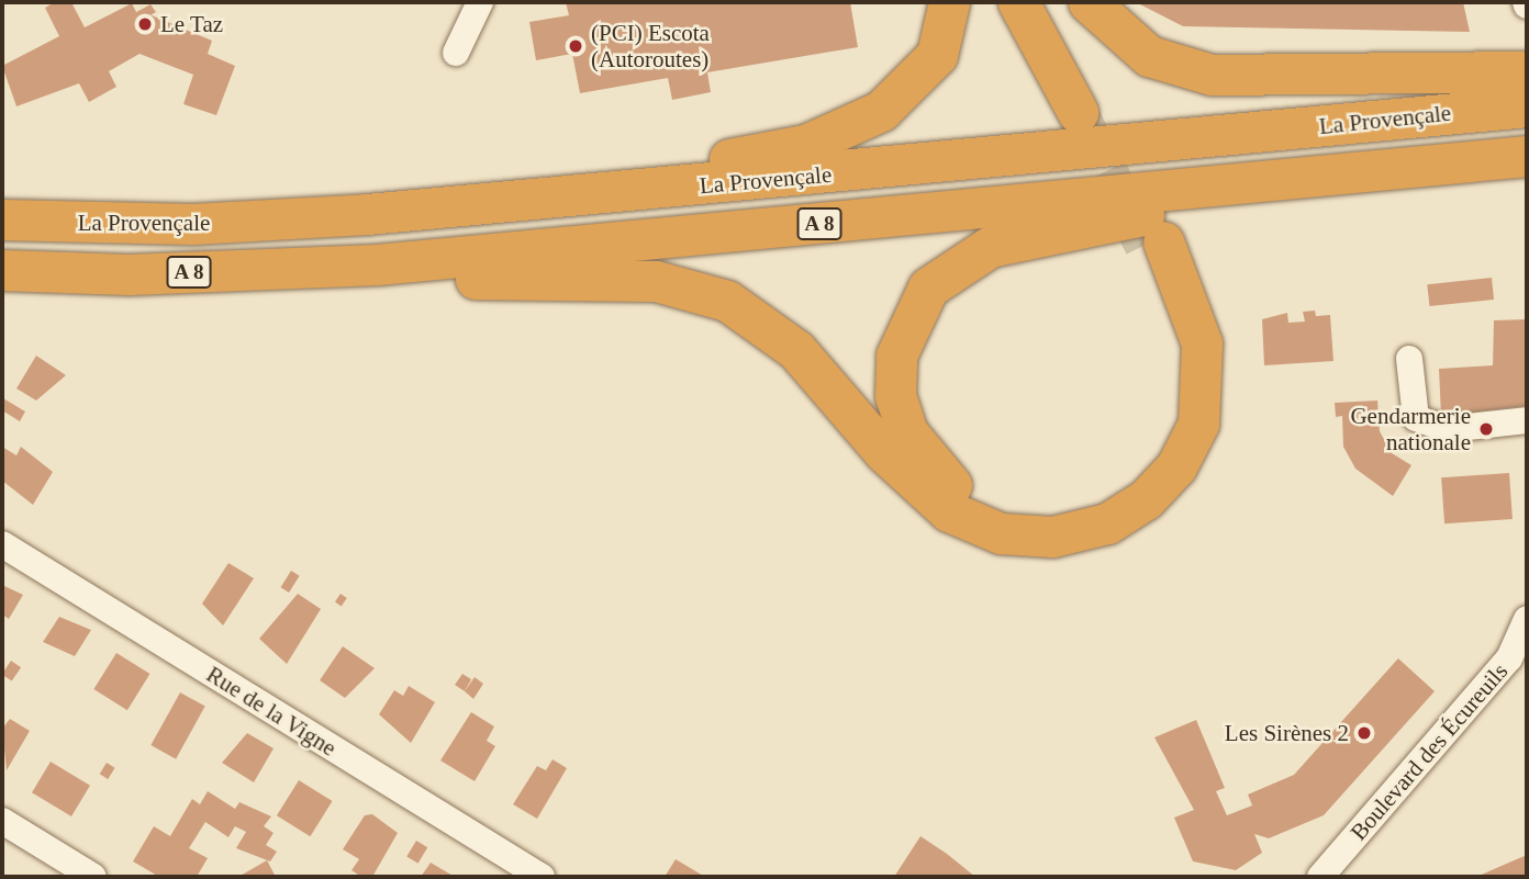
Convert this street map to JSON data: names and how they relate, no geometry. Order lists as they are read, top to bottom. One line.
{"streets":{"highway":["La Provençale","A 8"],"street":["Rue de la Vigne","Boulevard des Écureuils"]},"places":["Le Taz","(PCI) Escota (Autoroutes)","Gendarmerie nationale","Les Sirènes 2"]}
